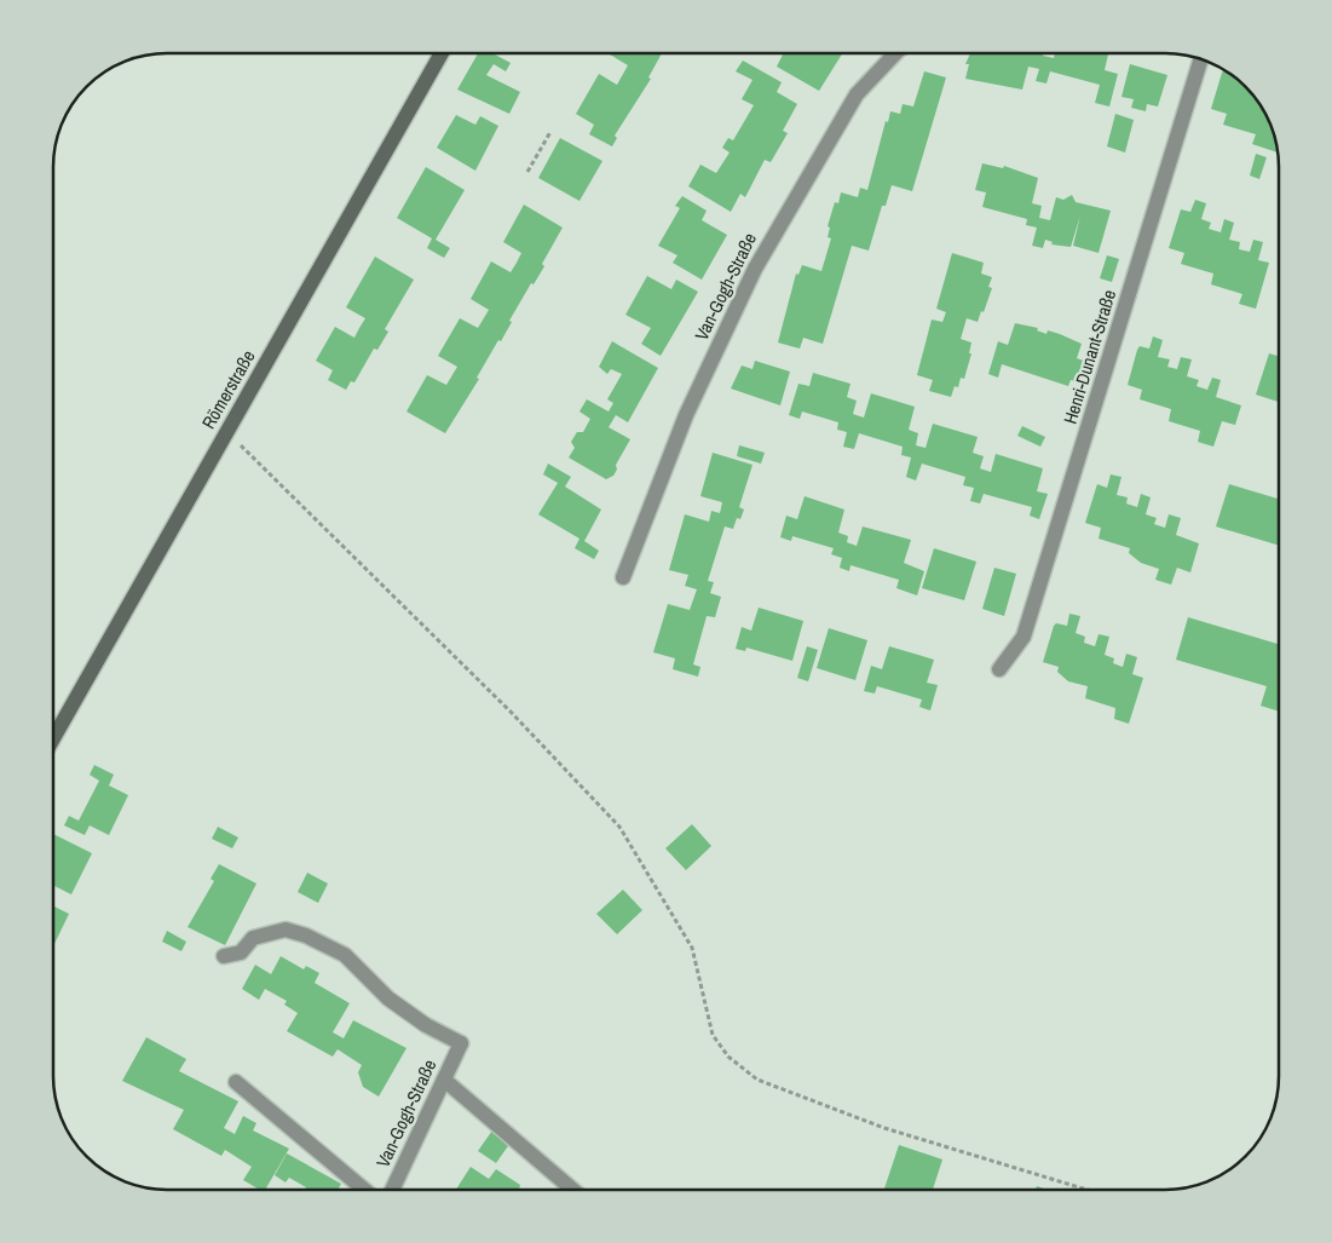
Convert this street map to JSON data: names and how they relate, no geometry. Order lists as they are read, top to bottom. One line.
{"streets":{"street":["Van-Gogh-Straße","Henri-Dunant-Straße","Römerstraße"]}}
